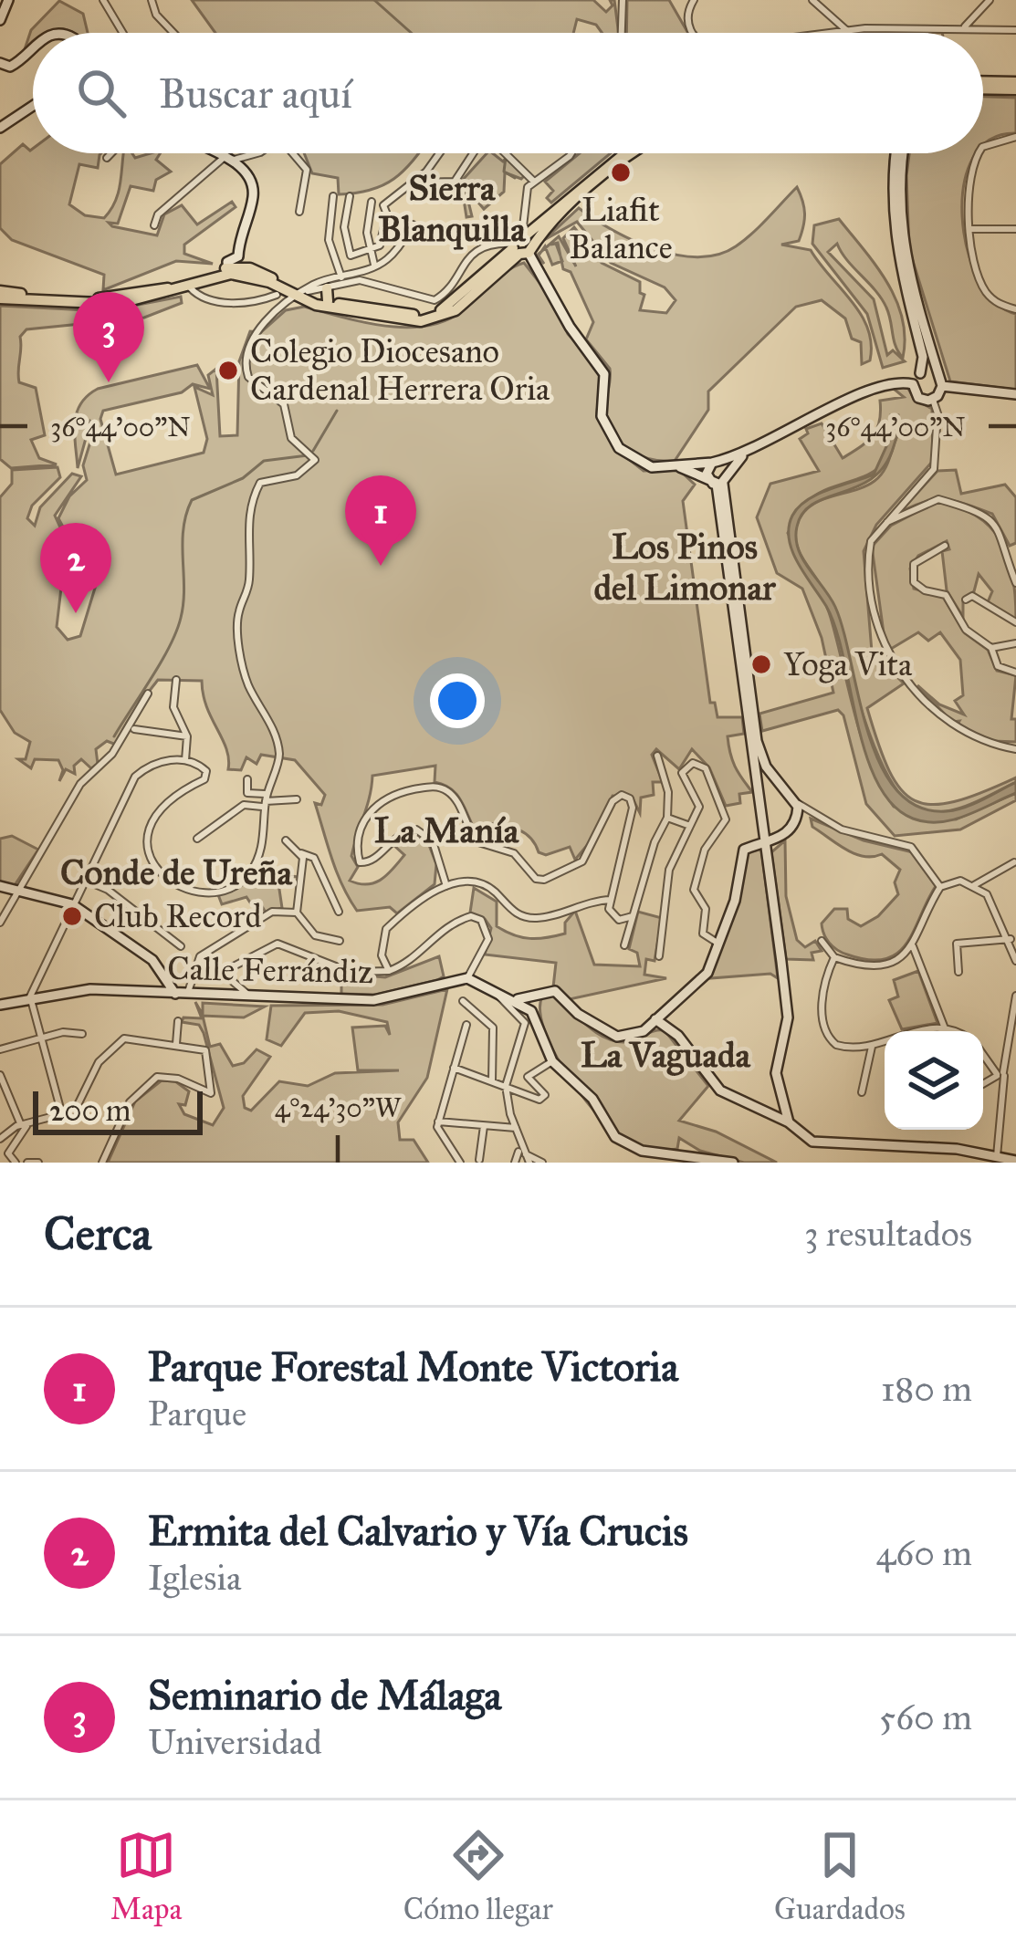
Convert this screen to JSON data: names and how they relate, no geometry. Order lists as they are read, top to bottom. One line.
{"streets":{"main road":["Calle Ferrándiz"]},"districts":["Sierra Blanquilla","Los Pinos del Limonar","La Manía","Conde de Ureña","La Vaguada"],"places":["Liafit Balance","Colegio Diocesano Cardenal Herrera Oria","Yoga Vita","Club Record"],"scale_bar":"200 m","page":{"search":"Buscar aquí","pins":["3","1","2"],"scale":"200 m","heading":["Cerca","3 resultados"],"list":[{"mark":"1","name":"Parque Forestal Monte Victoria","note":"Parque","value":"180 m"},{"mark":"2","name":"Ermita del Calvario y Vía Crucis","note":"Iglesia","value":"460 m"},{"mark":"3","name":"Seminario de Málaga","note":"Universidad","value":"560 m"}],"nav":["Mapa","Cómo llegar","Guardados"]},"coordinates":["36°44'00\"N","4°24'30\"W"]}
